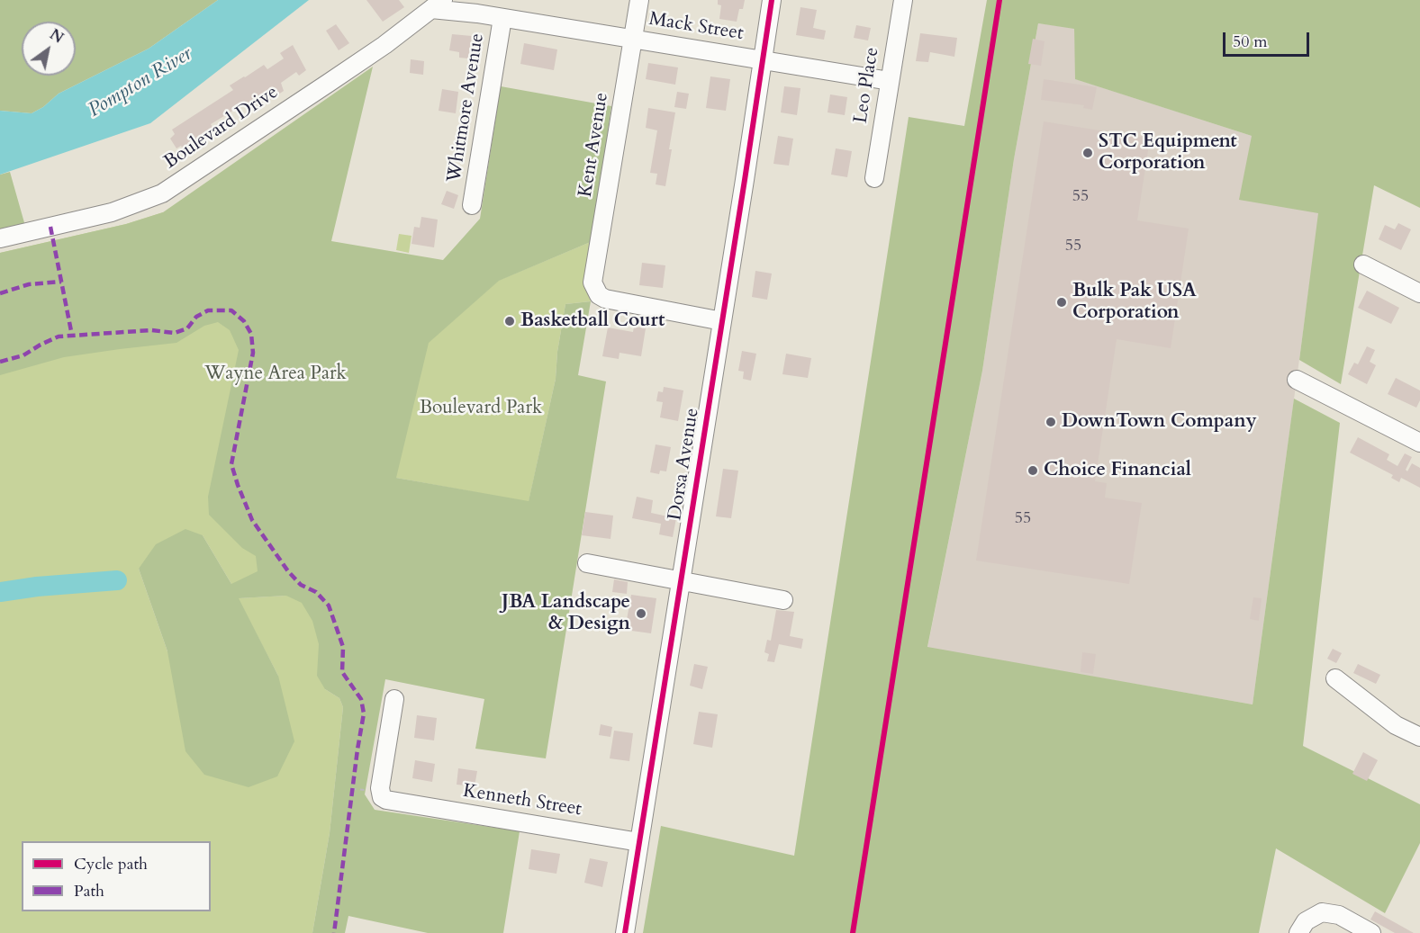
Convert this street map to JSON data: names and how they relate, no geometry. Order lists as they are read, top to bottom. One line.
{"streets":{"street":["Mack Street","Leo Place","Whitmore Avenue","Boulevard Drive","Kent Avenue","Dorsa Avenue","Kenneth Street"]},"crossings":[["Mack Street","Leo Place"],["Mack Street","Whitmore Avenue"],["Mack Street","Boulevard Drive"],["Mack Street","Kent Avenue"],["Mack Street","Dorsa Avenue"],["Kent Avenue","Dorsa Avenue"],["Dorsa Avenue","Kenneth Street"]],"water":["Pompton River"],"parks":["Wayne Area Park","Boulevard Park"],"places":["STC Equipment Corporation","Bulk Pak USA Corporation","Basketball Court","DownTown Company","Choice Financial","JBA Landscape & Design"],"house_numbers":["55","55","55"],"legend":["Cycle path","Path"],"scale_bar":"50 m","north":"top right"}
